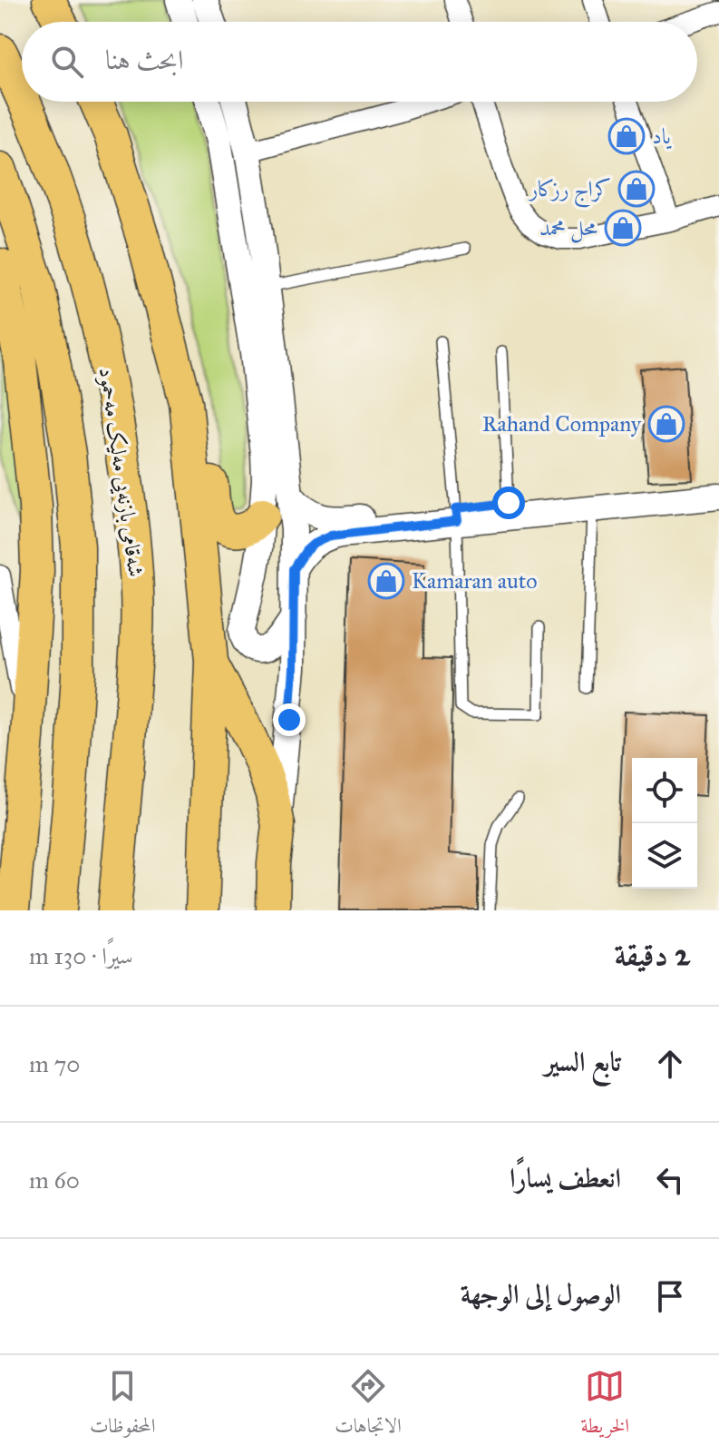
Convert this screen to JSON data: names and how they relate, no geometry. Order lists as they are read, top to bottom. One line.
{"streets":{"highway":["شەقامی بازنەیی مەلیک مەحمود"]},"places":{"shop":["ياد","كراج رزكار","محل محمد","Rahand Company","Kamaran auto"]},"page":{"search":"ابحث هنا","heading":["2 دقيقة","سيرًا · 130 m"],"list":[["تابع السير","70 m"],["انعطف يسارًا","60 m"],"الوصول إلى الوجهة"],"nav":["الخريطة","الاتجاهات","المحفوظات"]}}
